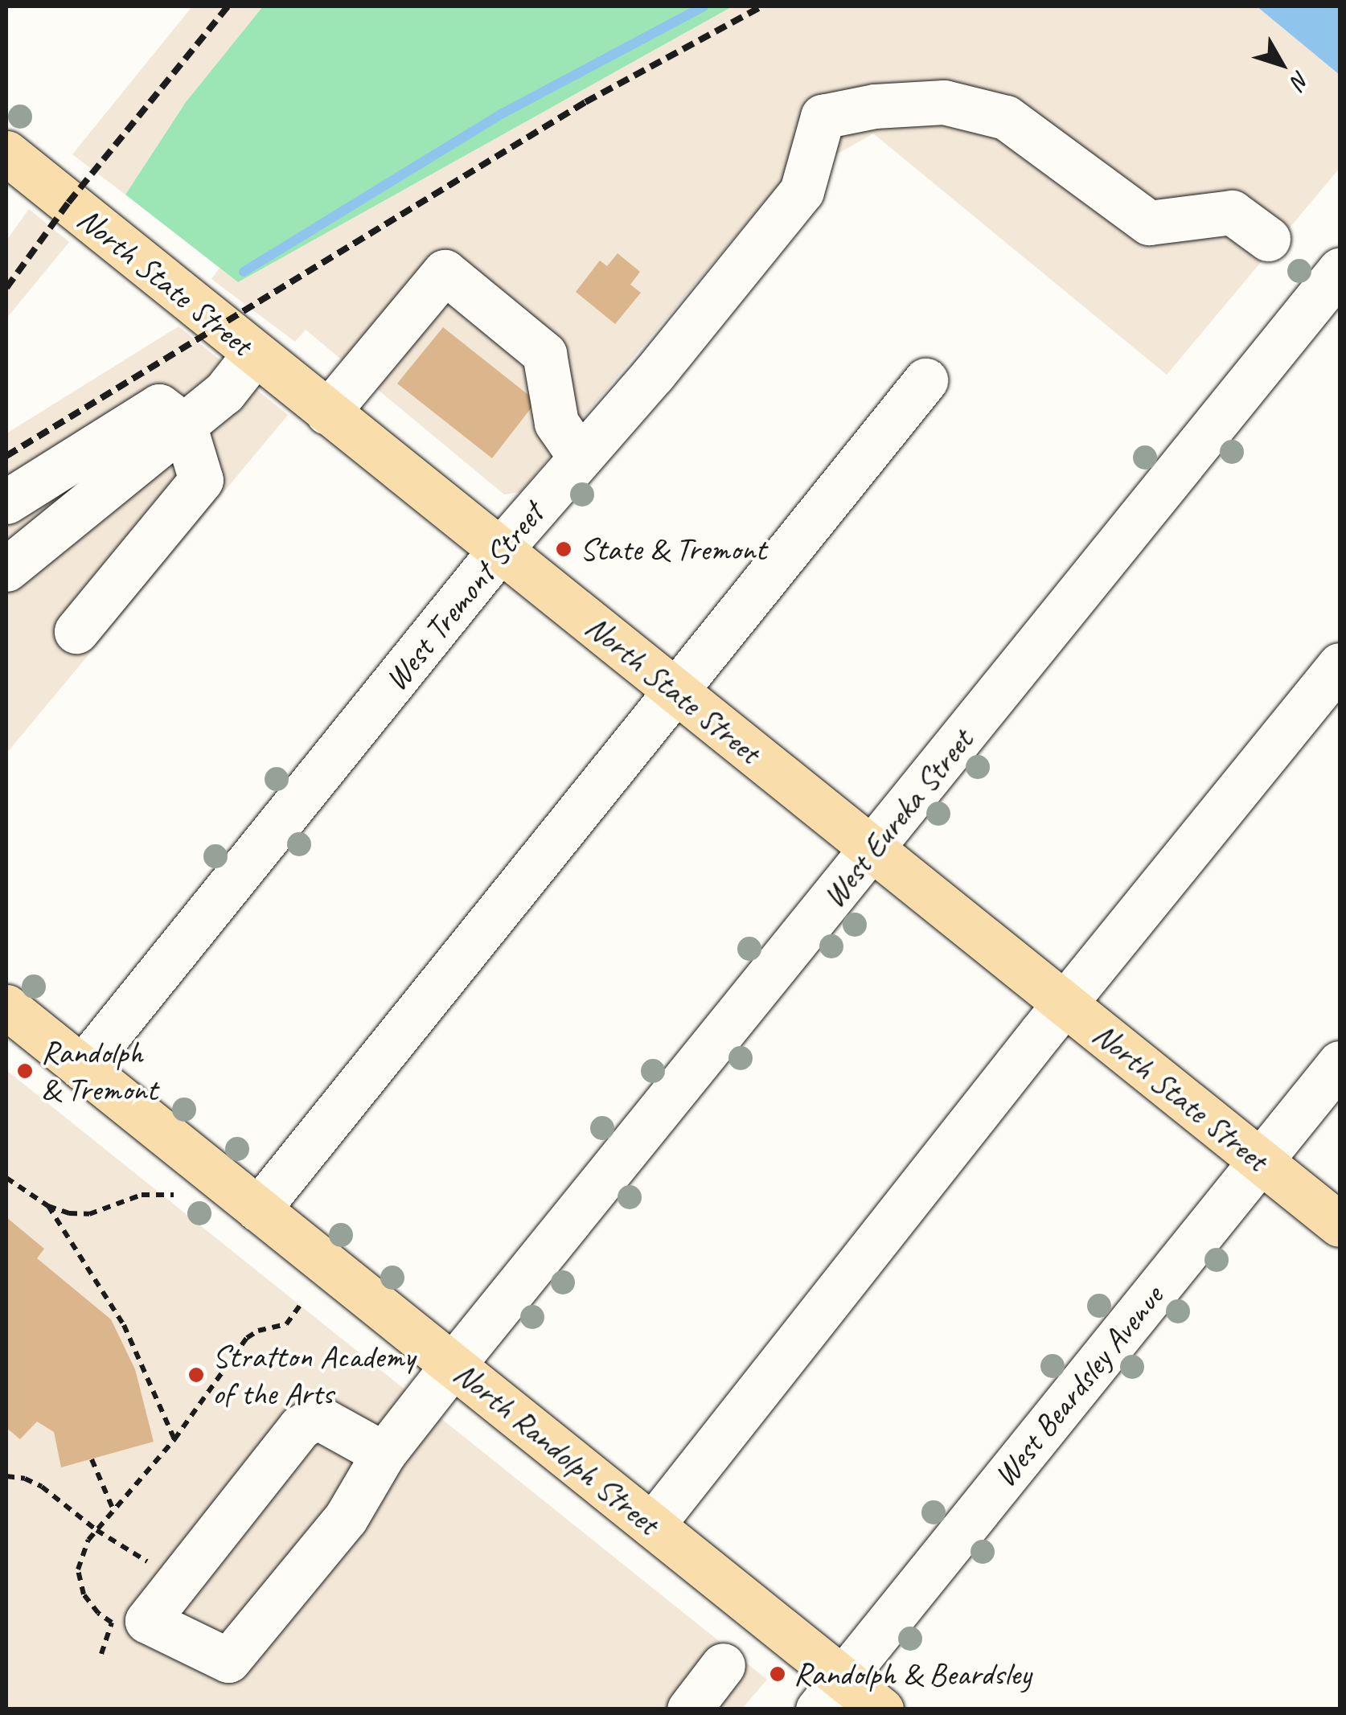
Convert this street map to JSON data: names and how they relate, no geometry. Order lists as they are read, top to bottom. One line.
{"streets":{"main road":["North State Street","North Randolph Street"],"street":["West Tremont Street","West Eureka Street","West Beardsley Avenue"]},"crossings":[["North State Street","West Tremont Street"],["North State Street","West Eureka Street"],["North State Street","West Beardsley Avenue"],["West Tremont Street","North Randolph Street"],["West Eureka Street","North Randolph Street"],["West Beardsley Avenue","North Randolph Street"]],"places":["State & Tremont","Randolph & Tremont","Stratton Academy of the Arts","Randolph & Beardsley"],"north":"bottom right"}
